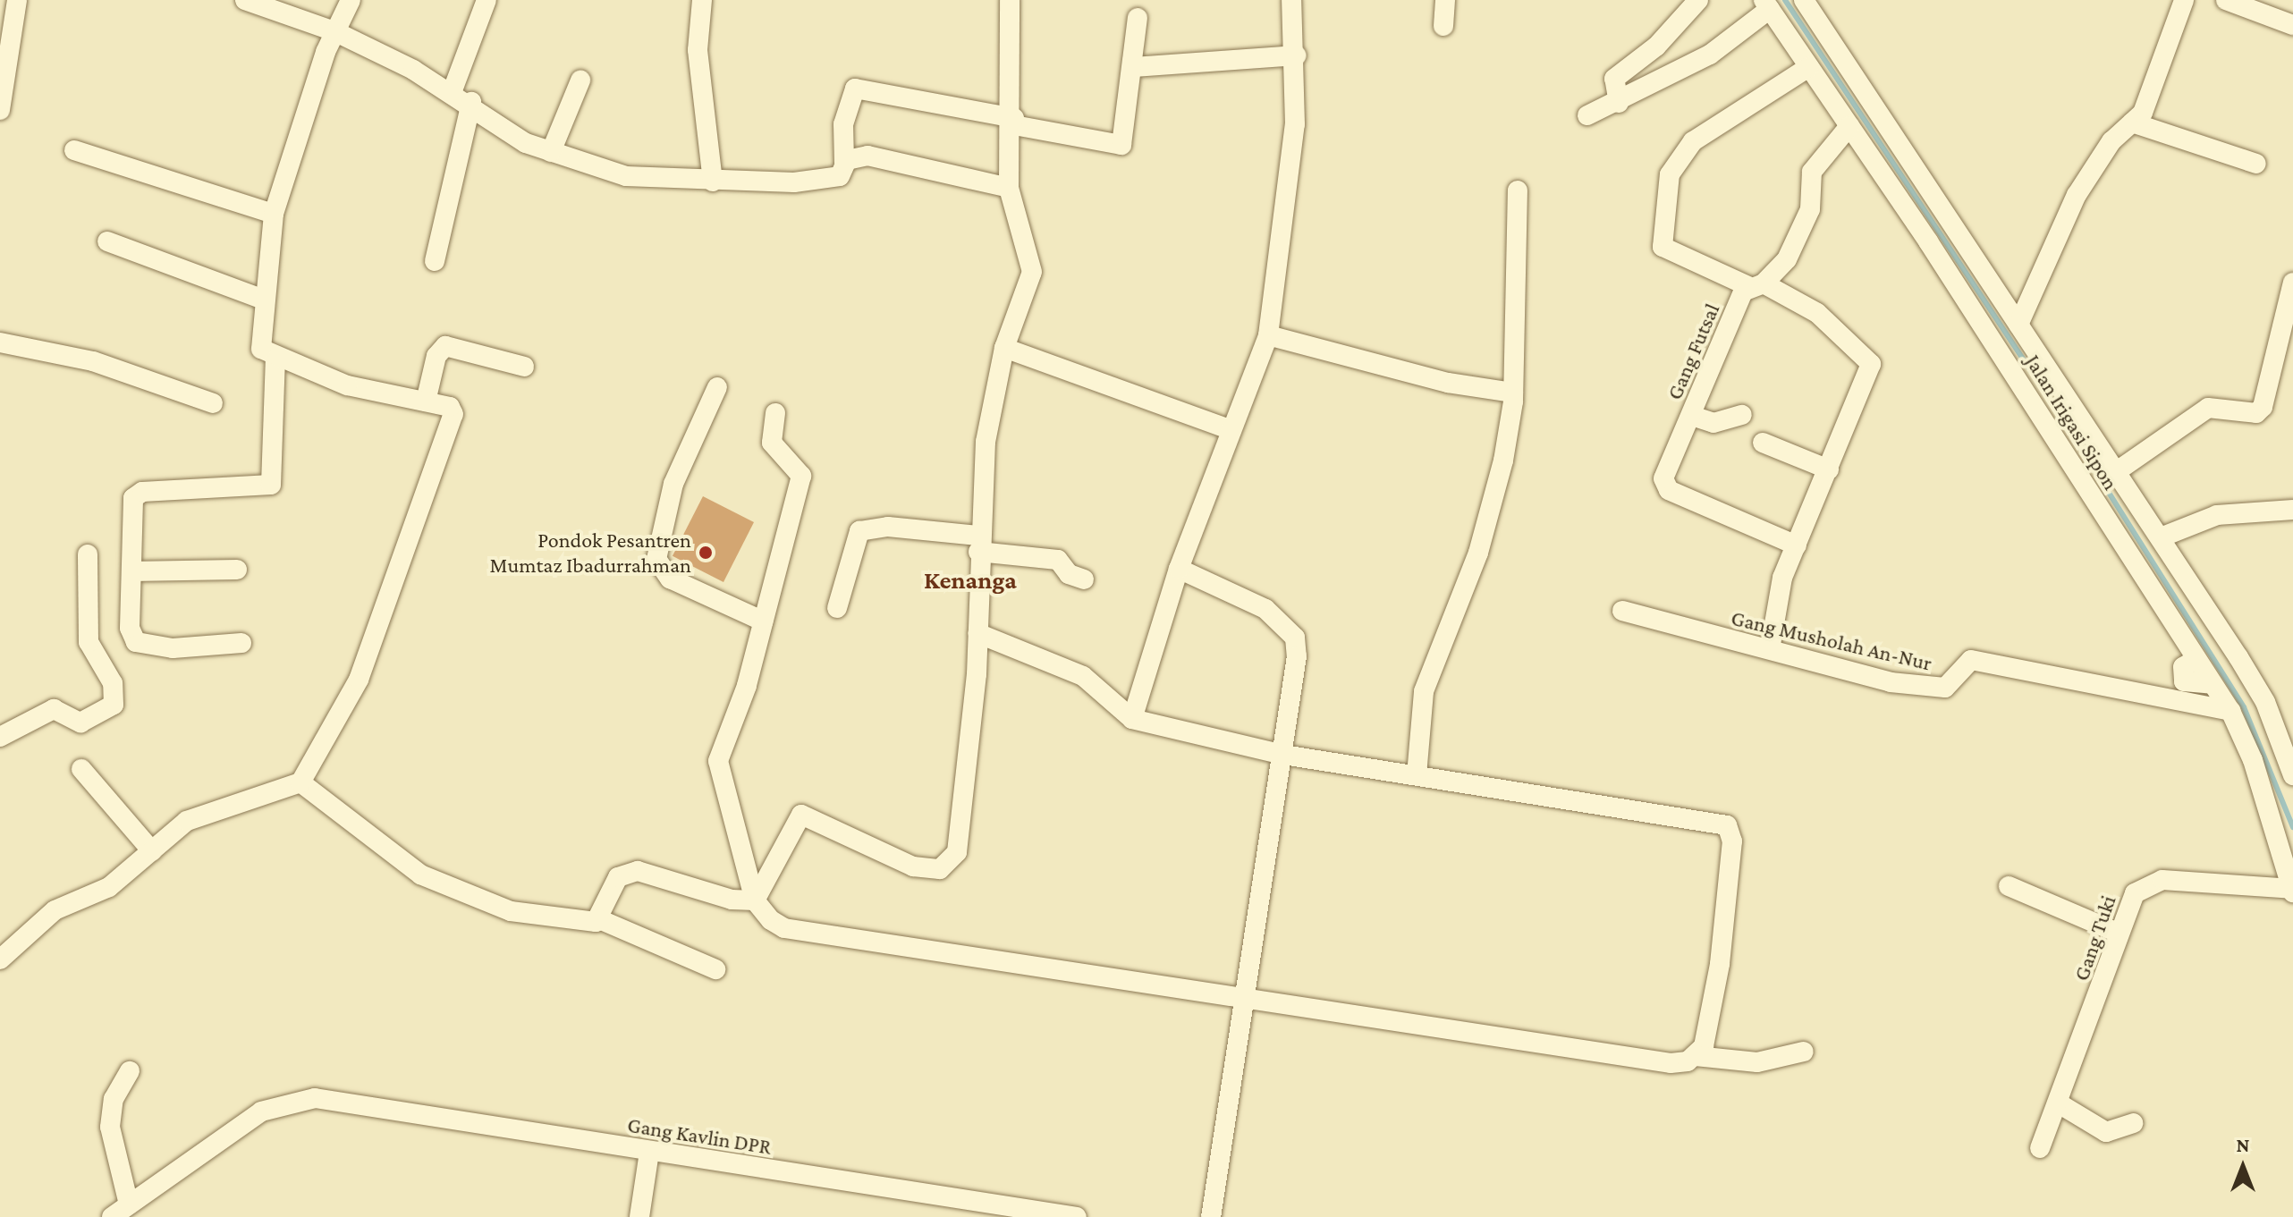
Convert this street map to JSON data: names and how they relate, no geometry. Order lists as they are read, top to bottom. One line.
{"streets":{"street":["Gang Futsal","Jalan Irigasi Sipon","Gang Musholah An-Nur","Gang Tuki","Gang Kavlin DPR"]},"crossings":[["Gang Futsal","Jalan Irigasi Sipon"],["Jalan Irigasi Sipon","Gang Musholah An-Nur"],["Jalan Irigasi Sipon","Gang Tuki"]],"districts":["Kenanga"],"places":["Pondok Pesantren Mumtaz Ibadurrahman"],"north":"top"}
